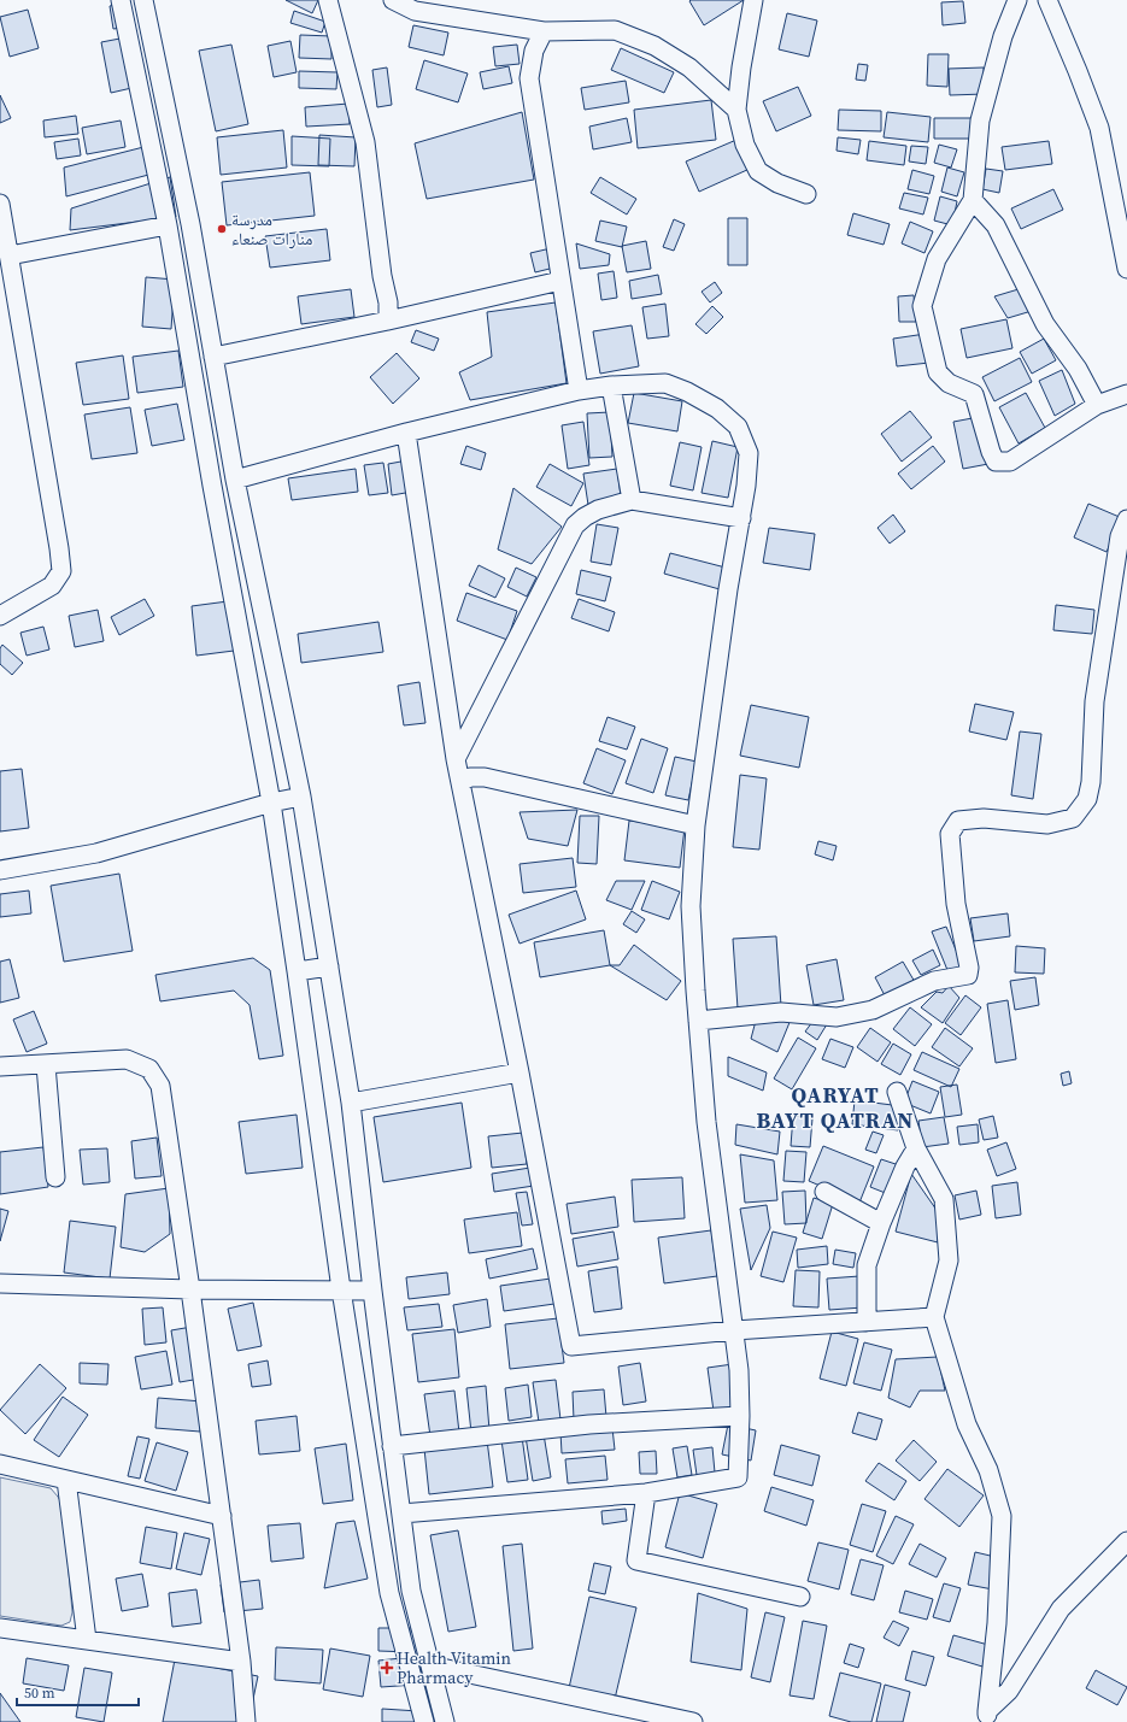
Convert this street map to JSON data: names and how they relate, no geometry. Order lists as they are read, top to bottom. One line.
{"districts":["QARYAT BAYT QATRAN"],"places":{"other":["مدرسة منارات صنعاء"],"health":["Health Vitamin Pharmacy"]},"scale_bar":"50 m"}
